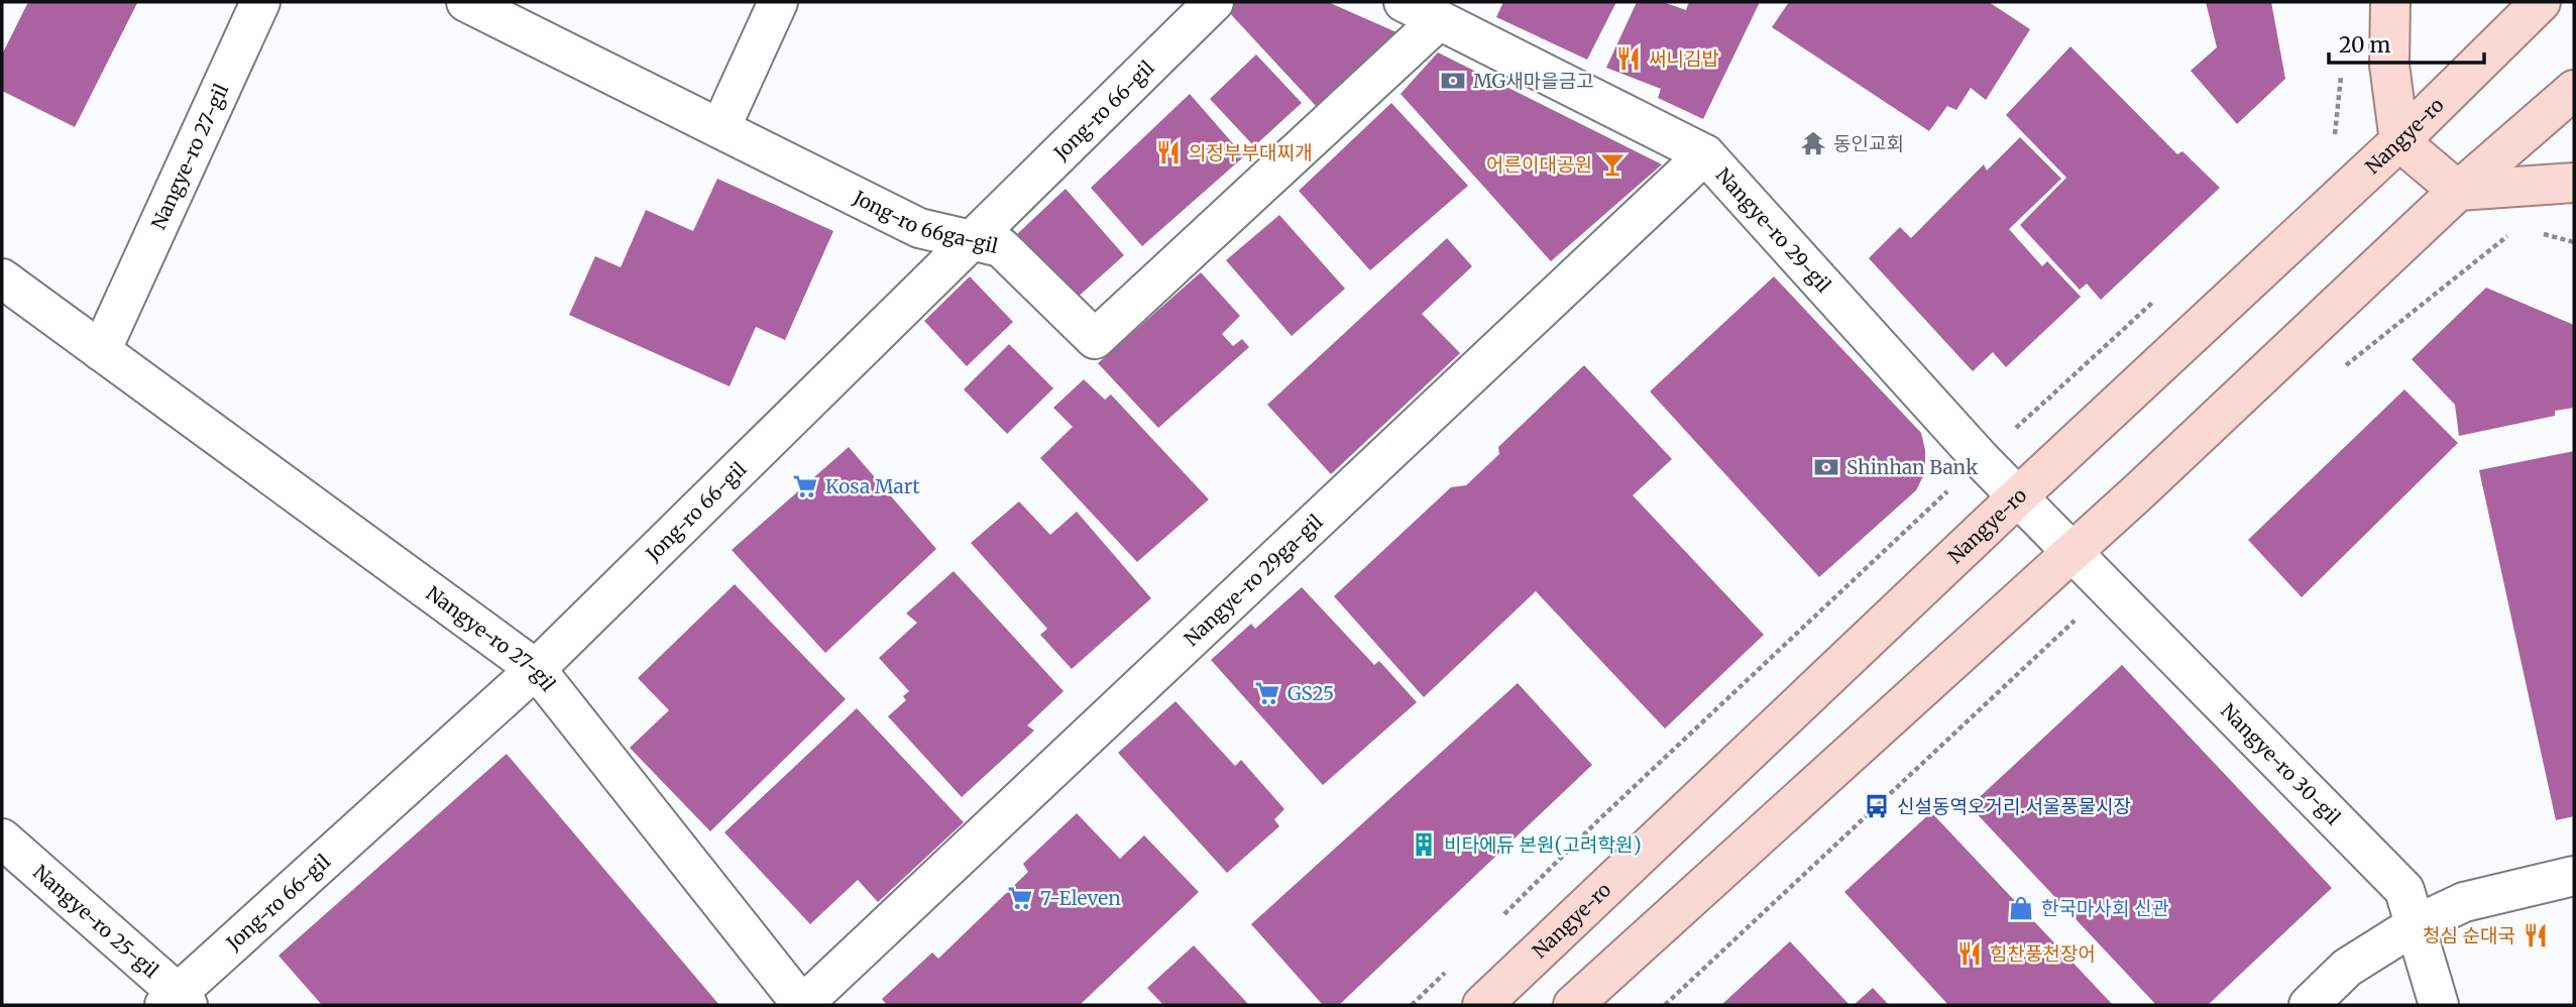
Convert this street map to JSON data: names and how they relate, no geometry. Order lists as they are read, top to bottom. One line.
{"streets":{"main road":["Nangye-ro"],"street":["Jong-ro 66-gil","Nangye-ro 27-gil","Jong-ro 66ga-gil","Nangye-ro 29-gil","Nangye-ro 29ga-gil","Nangye-ro 30-gil","Nangye-ro 25-gil"]},"crossings":[["Jong-ro 66-gil","Nangye-ro 27-gil"],["Jong-ro 66-gil","Jong-ro 66ga-gil"],["Jong-ro 66-gil","Nangye-ro 25-gil"],["Nangye-ro","Nangye-ro 29-gil"],["Nangye-ro 27-gil","Nangye-ro 29ga-gil"],["Jong-ro 66ga-gil","Nangye-ro 29-gil"],["Nangye-ro 29-gil","Nangye-ro 29ga-gil"],["Nangye-ro 29-gil","Nangye-ro 30-gil"]],"places":{"restaurant":["써니김밥","의정부부대찌개","청심 순대국","힘찬풍천장어"],"bank":["MG새마을금고","Shinhan Bank"],"temple":["동인교회"],"bar":["어른이대공원"],"supermarket":["Kosa Mart","GS25","7-Eleven"],"bus stop":["신설동역오거리.서울풍물시장"],"building":["비타에듀 본원(고려학원)"],"shop":["한국마사회 신관"]},"scale_bar":"20 m"}
